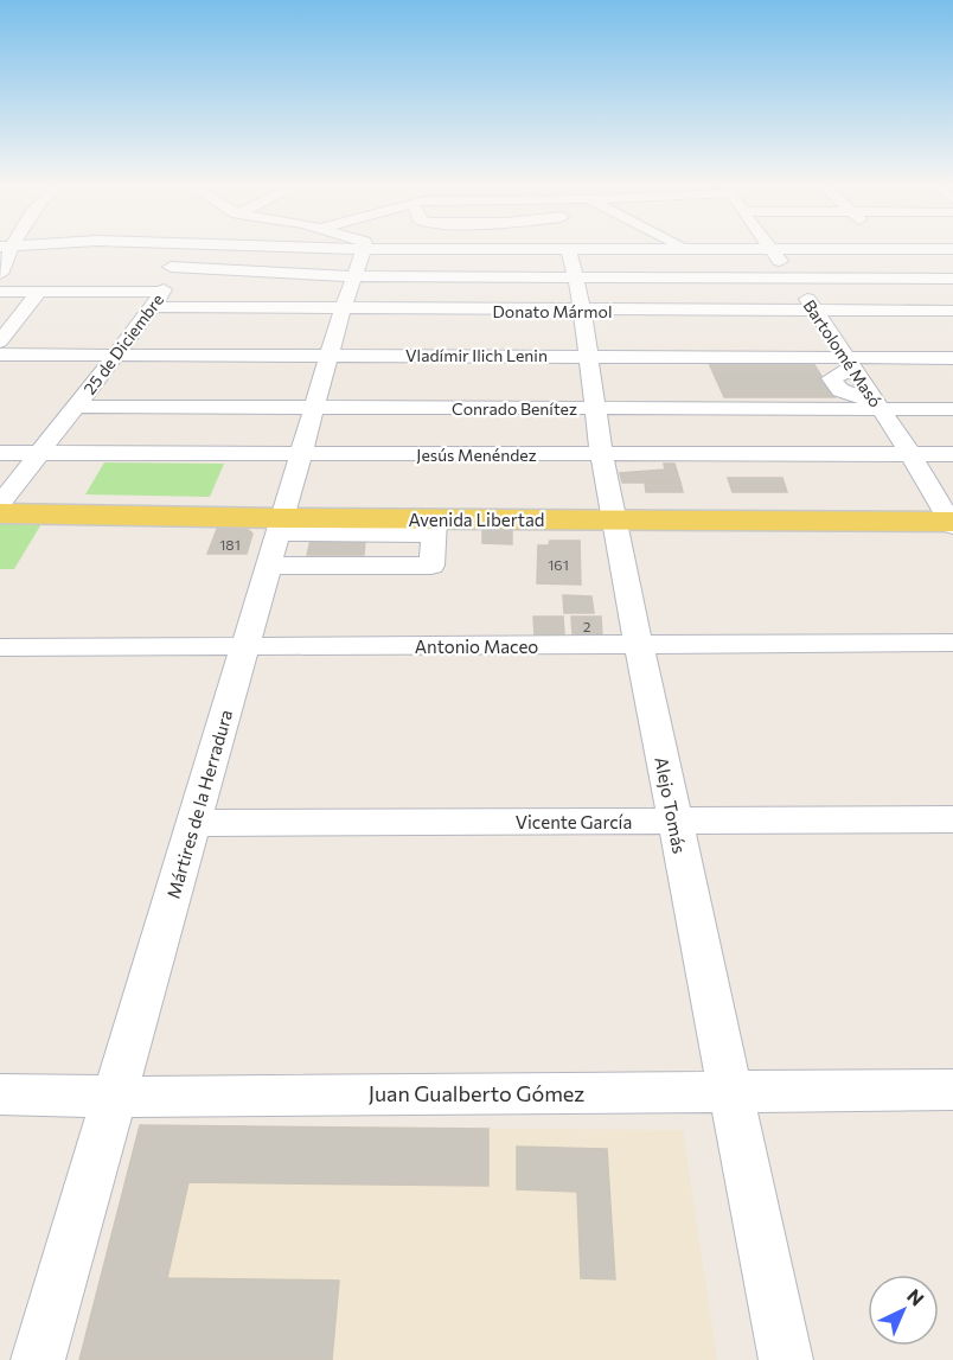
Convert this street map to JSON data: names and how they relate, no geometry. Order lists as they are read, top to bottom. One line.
{"streets":{"main road":["Avenida Libertad"],"street":["Donato Mármol","25 de Diciembre","Bartolomé Masó","Vladímir Ilich Lenin","Conrado Benítez","Jesús Menéndez","Antonio Maceo","Mártires de la Herradura","Alejo Tomás","Vicente García","Juan Gualberto Gómez"]},"crossings":[["Donato Mármol","25 de Diciembre"],["Donato Mármol","Bartolomé Masó"],["Donato Mármol","Mártires de la Herradura"],["Donato Mármol","Alejo Tomás"],["25 de Diciembre","Vladímir Ilich Lenin"],["25 de Diciembre","Conrado Benítez"],["25 de Diciembre","Jesús Menéndez"],["25 de Diciembre","Avenida Libertad"],["Bartolomé Masó","Vladímir Ilich Lenin"],["Bartolomé Masó","Conrado Benítez"],["Bartolomé Masó","Jesús Menéndez"],["Bartolomé Masó","Avenida Libertad"],["Vladímir Ilich Lenin","Mártires de la Herradura"],["Vladímir Ilich Lenin","Alejo Tomás"],["Conrado Benítez","Mártires de la Herradura"],["Conrado Benítez","Alejo Tomás"],["Jesús Menéndez","Mártires de la Herradura"],["Jesús Menéndez","Alejo Tomás"],["Avenida Libertad","Mártires de la Herradura"],["Avenida Libertad","Alejo Tomás"],["Antonio Maceo","Mártires de la Herradura"],["Antonio Maceo","Alejo Tomás"],["Mártires de la Herradura","Vicente García"],["Mártires de la Herradura","Juan Gualberto Gómez"],["Alejo Tomás","Vicente García"],["Alejo Tomás","Juan Gualberto Gómez"]],"house_numbers":["181","161","2"],"north":"top right"}
